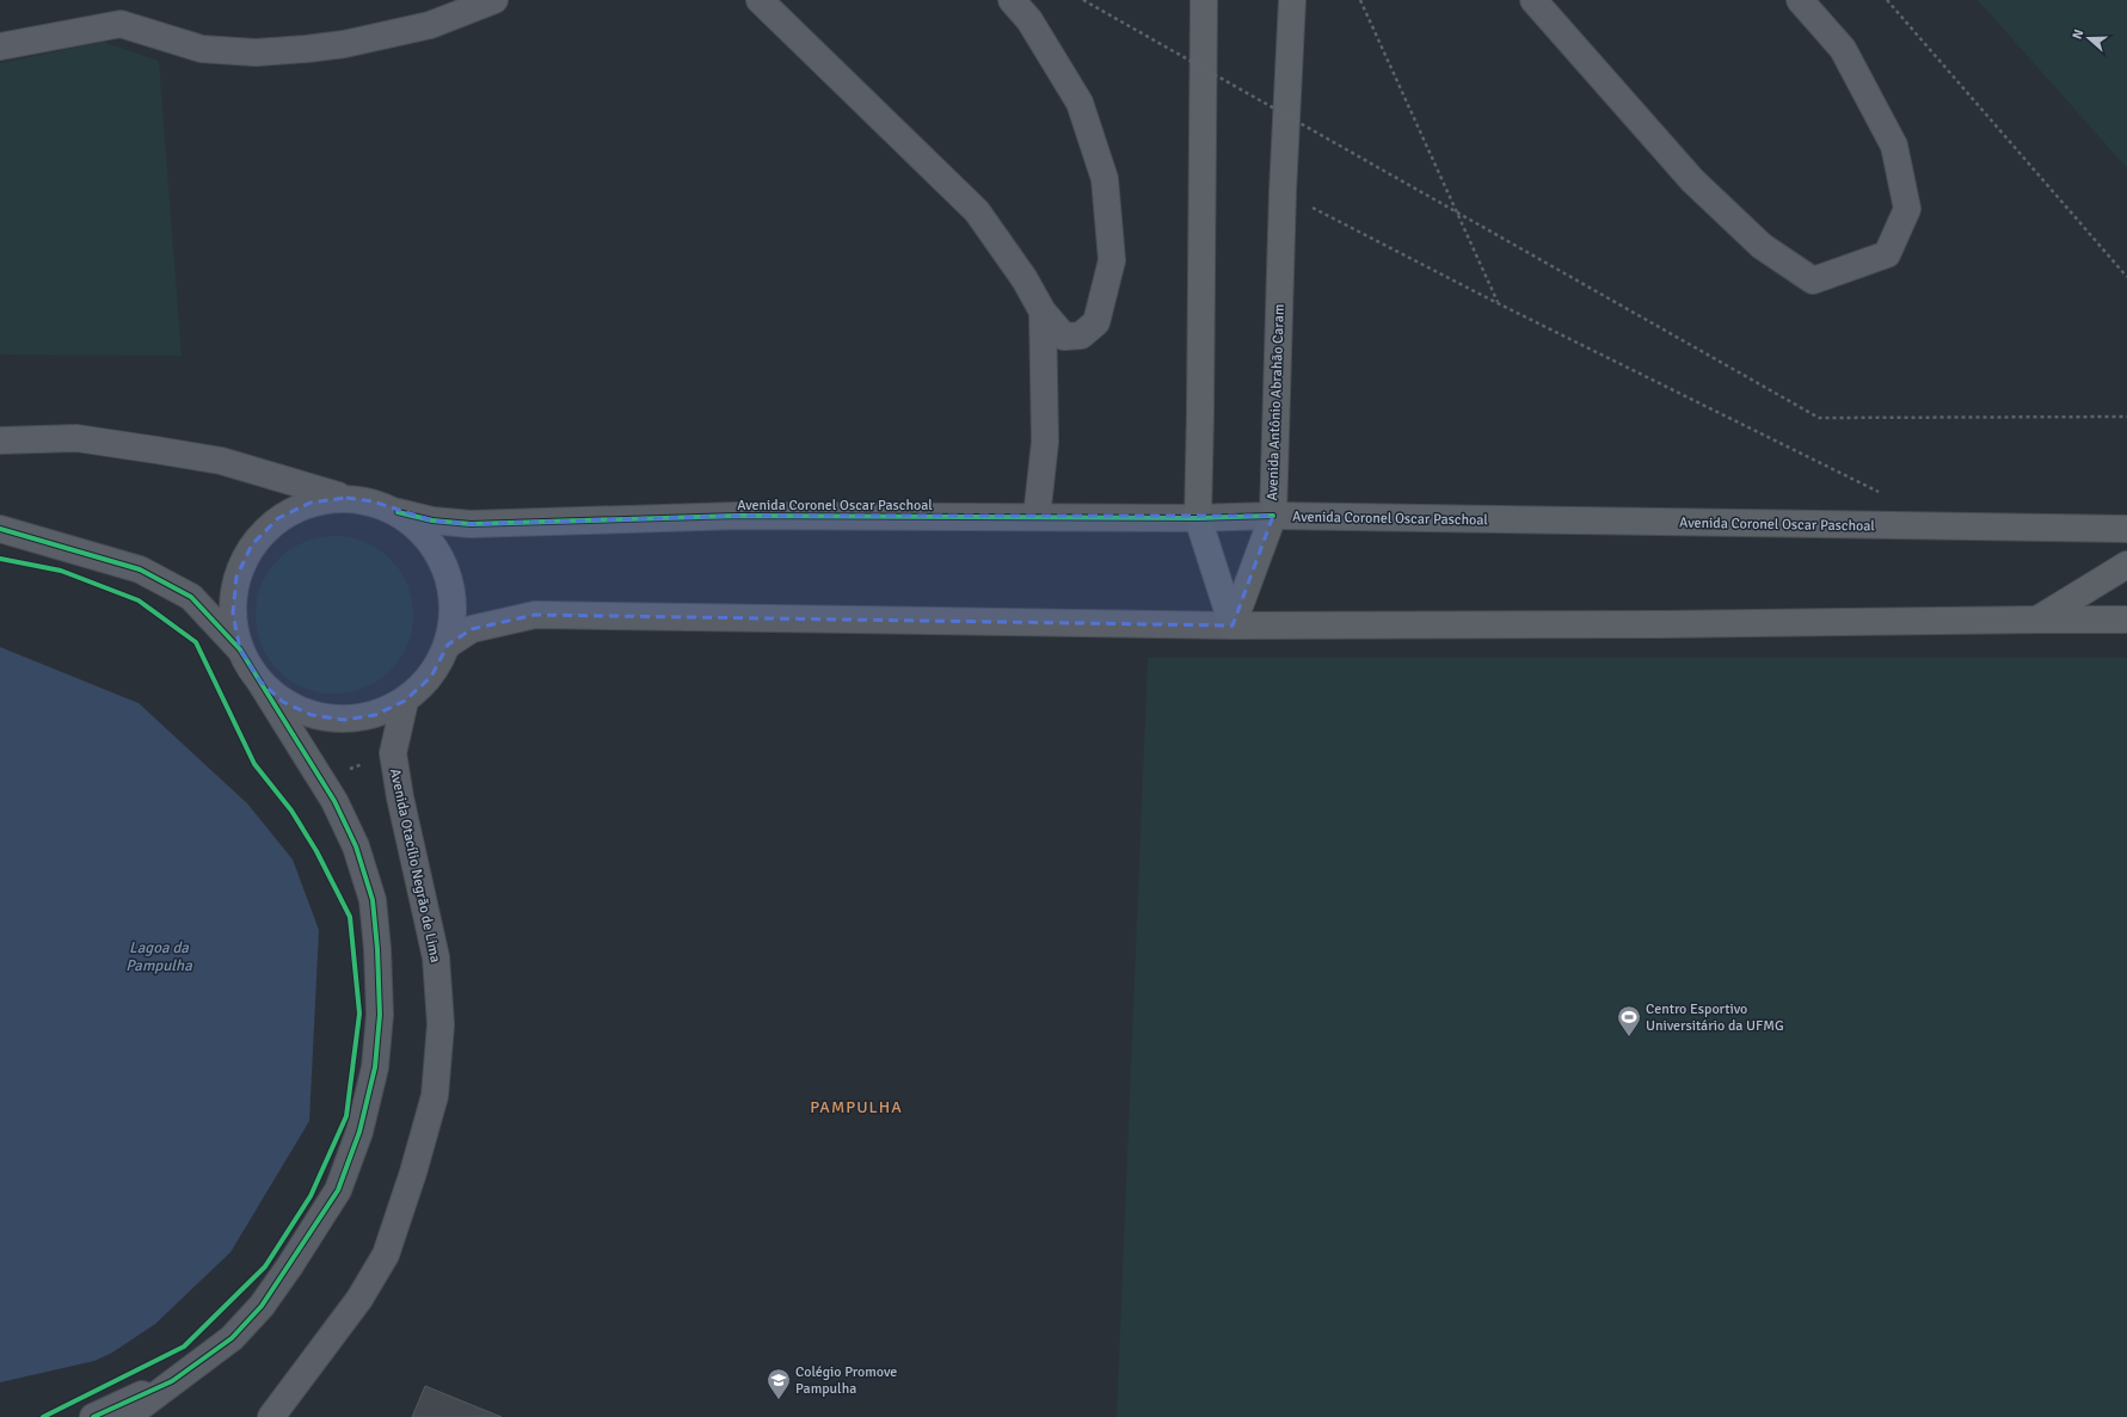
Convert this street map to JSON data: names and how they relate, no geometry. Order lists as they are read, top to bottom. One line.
{"streets":{"main road":["Avenida Antônio Abrahão Caram","Avenida Coronel Oscar Paschoal"],"street":["Avenida Otacílio Negrão de Lima"]},"crossings":[["Avenida Antônio Abrahão Caram","Avenida Coronel Oscar Paschoal"]],"districts":["PAMPULHA"],"water":["Lagoa da Pampulha"],"places":{"sports":["Centro Esportivo Universitário da UFMG"],"school or university":["Colégio Promove Pampulha"]},"north":"left"}
